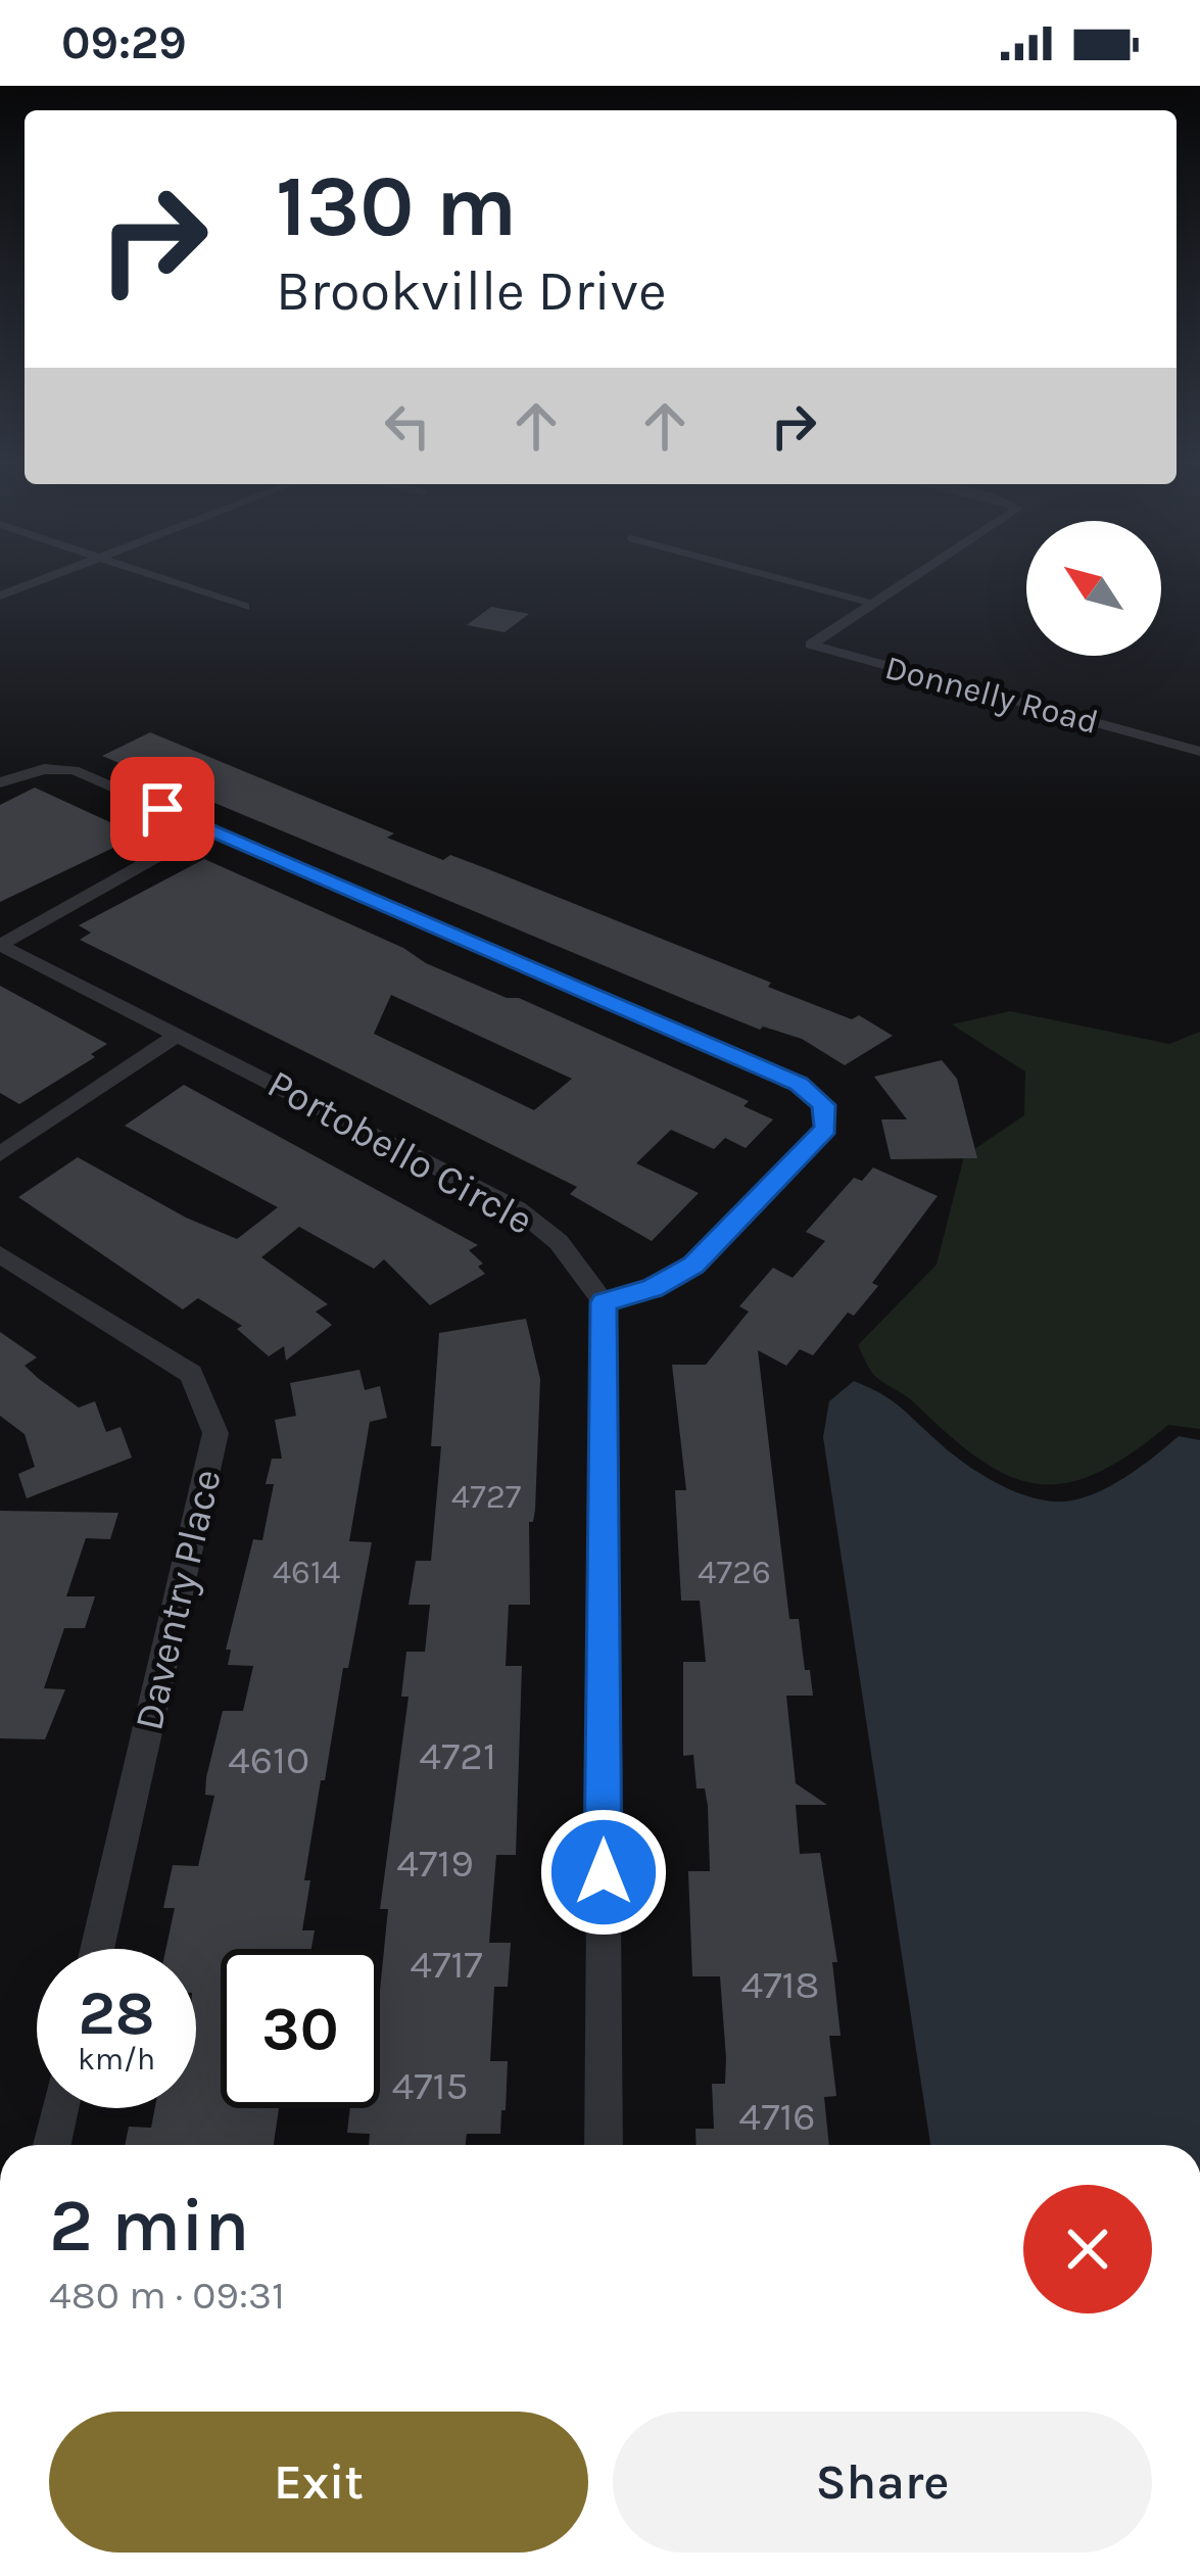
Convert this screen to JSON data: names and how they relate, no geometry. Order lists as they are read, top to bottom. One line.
{"streets":{"street":["Donnelly Road","Portobello Circle","Daventry Place"]},"house_numbers":["4727","4614","4726","4721","4610","4719","4717","4718","4715","4716"],"north":"top left","page":{"status":"09:29","turn":["130 m","Brookville Drive"],"speed":"28 km/h","limit":"30","heading":["2 min","480 m · 09:31"],"buttons":["Exit","Share"]}}
